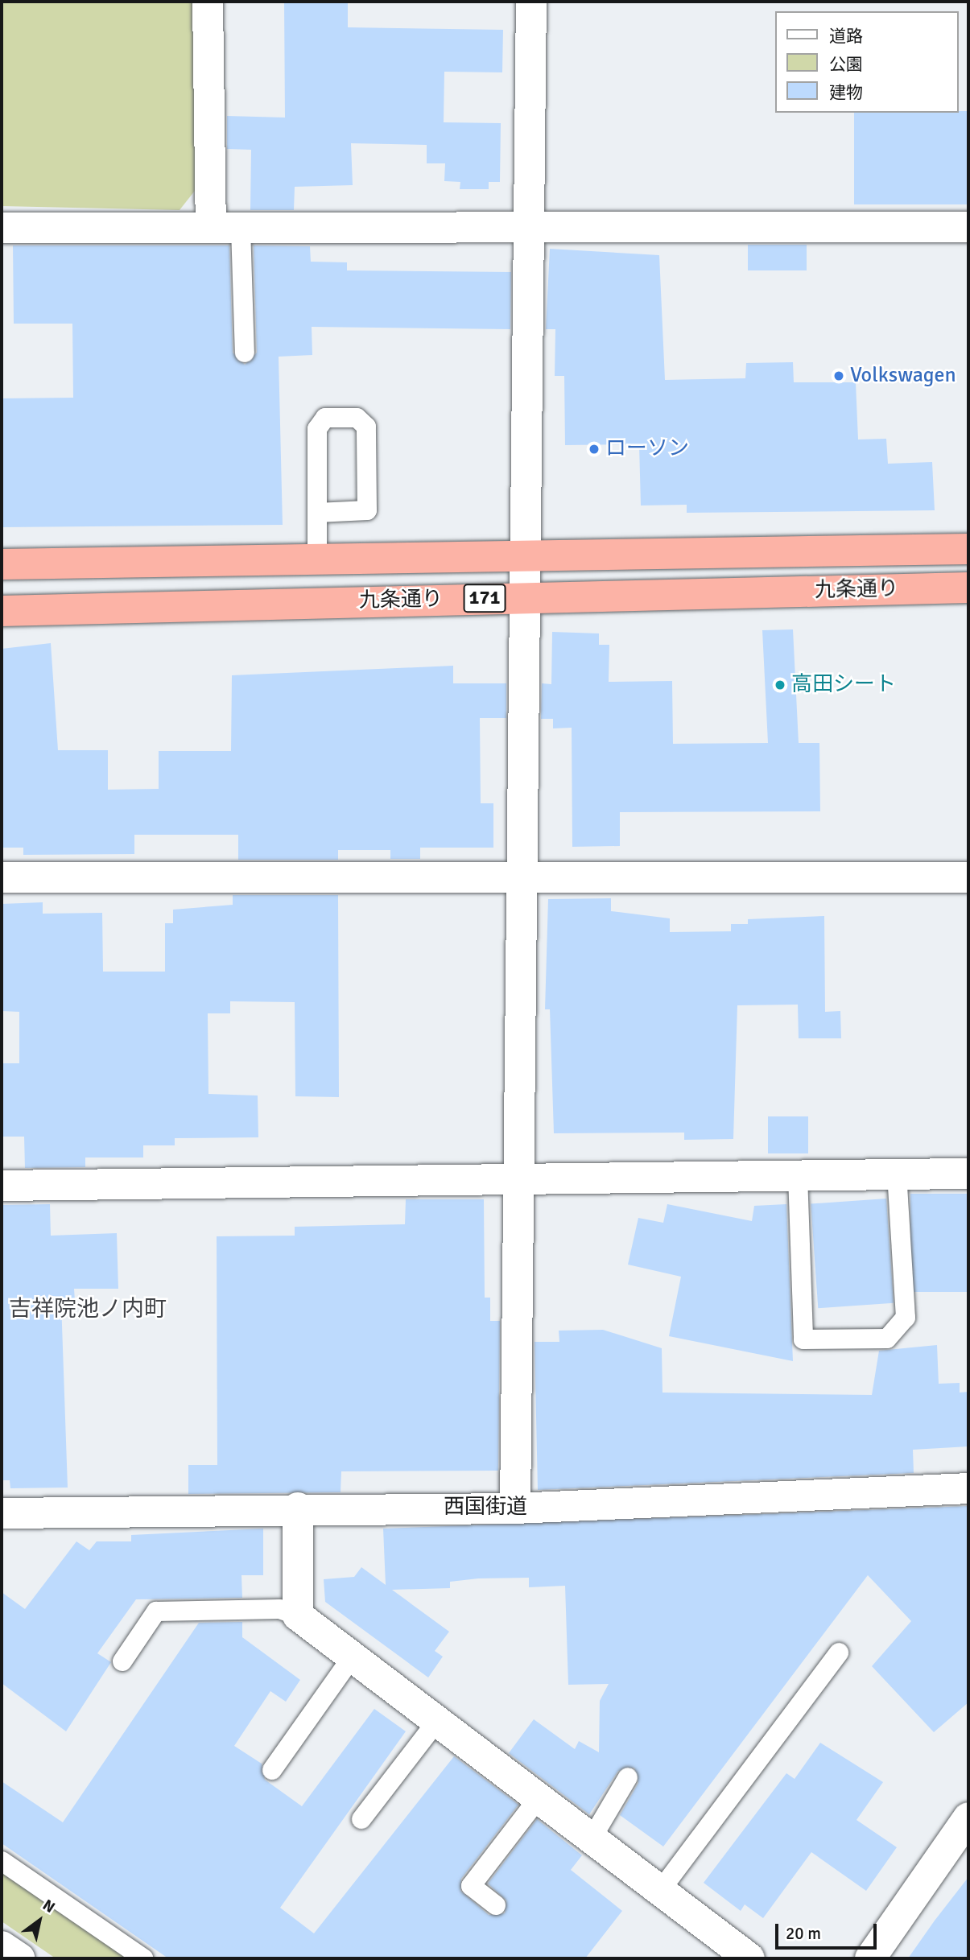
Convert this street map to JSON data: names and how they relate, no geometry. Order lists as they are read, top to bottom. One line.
{"streets":{"highway":["九条通り","171"],"street":["西国街道"]},"districts":["吉祥院池ノ内町"],"places":["Volkswagen","ローソン","高田シート"],"legend":["道路","公園","建物"],"scale_bar":"20 m","north":"top right"}
